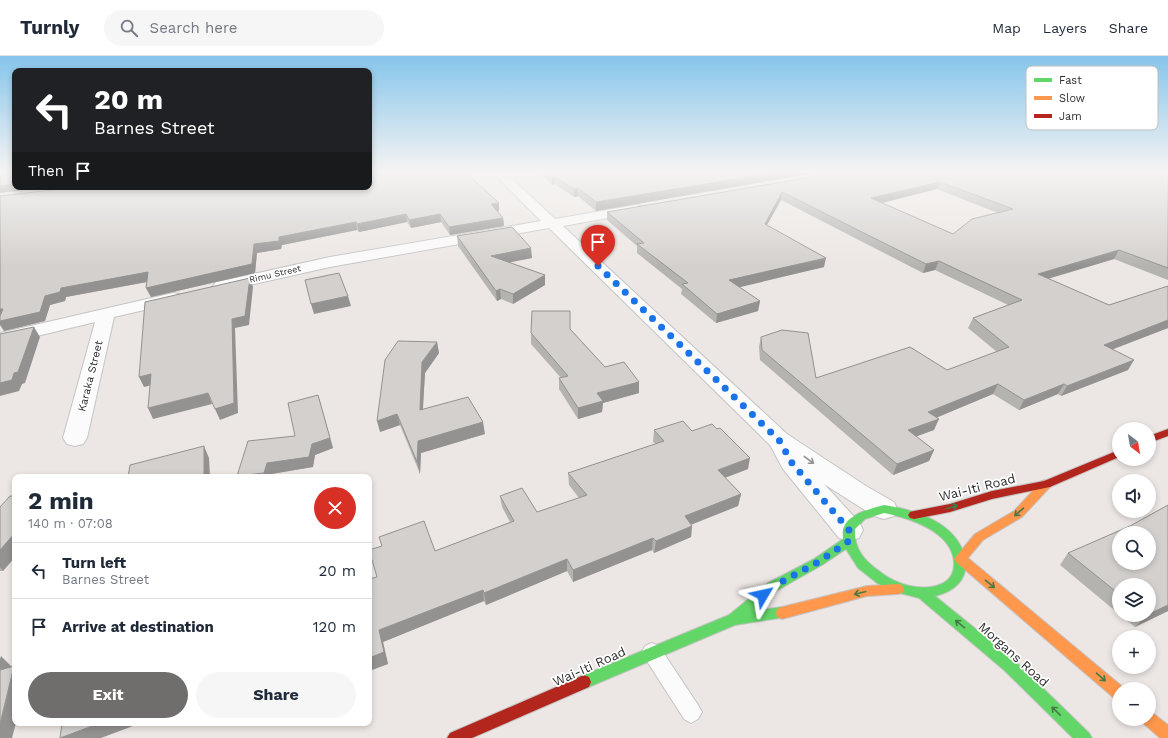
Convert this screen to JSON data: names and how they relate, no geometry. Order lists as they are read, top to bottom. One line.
{"streets":{"street":["Rimu Street","Karaka Street","Wai-Iti Road","Morgans Road"]},"crossings":[["Wai-Iti Road","Morgans Road"]],"legend":["Fast","Slow","Jam"],"north":"bottom right","page":{"header":"Turnly","search":"Search here","nav":["Map","Layers","Share"],"turn":["20 m","Barnes Street"],"then":"Then","map_buttons":["+","−"],"heading":["2 min","140 m · 07:08"],"list":[{"name":"Turn left","note":"Barnes Street","value":"20 m"},{"name":"Arrive at destination","value":"120 m"}],"buttons":["Exit","Share"]}}
